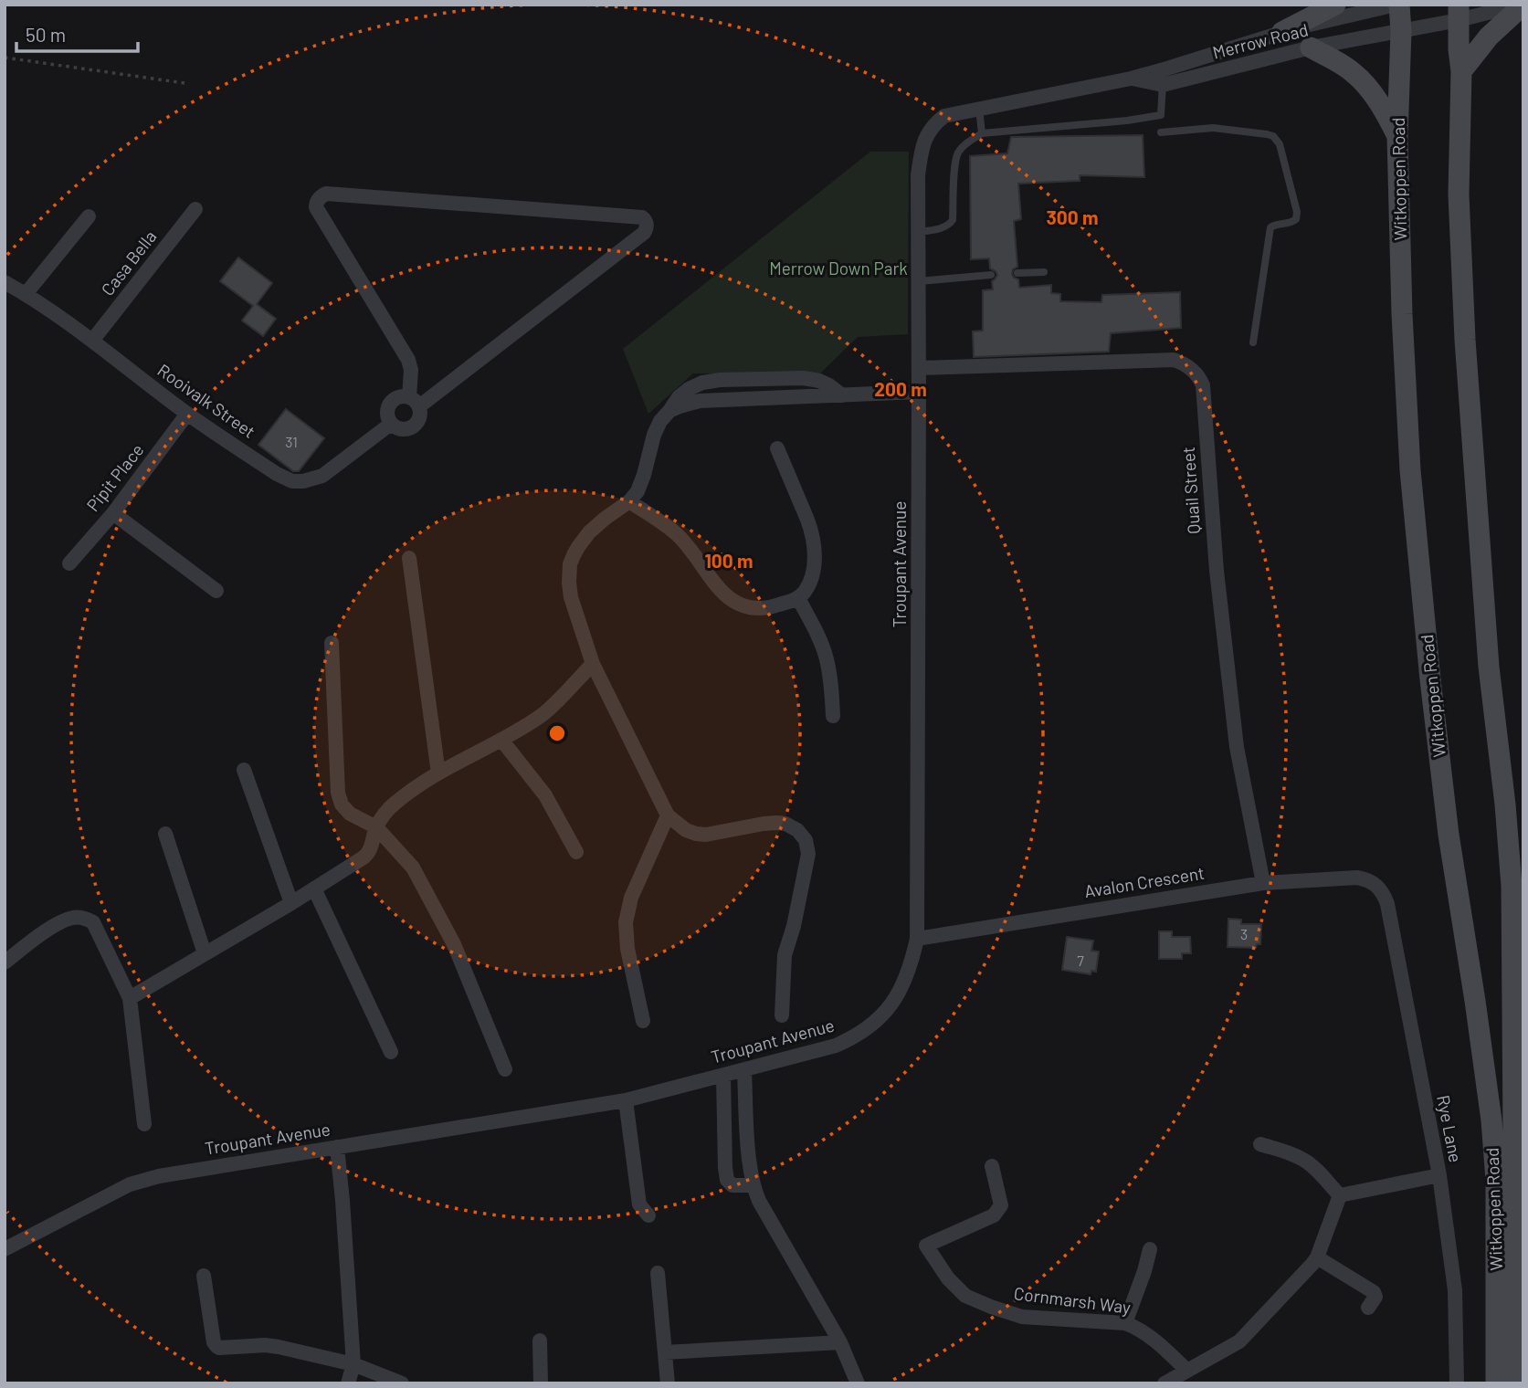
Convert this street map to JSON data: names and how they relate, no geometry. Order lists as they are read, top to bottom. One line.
{"streets":{"main road":["Witkoppen Road"],"street":["Merrow Road","Casa Bella","Rooivalk Street","Pipit Place","Quail Street","Troupant Avenue","Avalon Crescent","Rye Lane","Cornmarsh Way"]},"crossings":[["Merrow Road","Witkoppen Road"],["Merrow Road","Troupant Avenue"],["Casa Bella","Rooivalk Street"],["Rooivalk Street","Pipit Place"],["Quail Street","Troupant Avenue"],["Quail Street","Avalon Crescent"],["Troupant Avenue","Avalon Crescent"],["Avalon Crescent","Rye Lane"]],"parks":["Merrow Down Park"],"house_numbers":["31","3","7"],"scale_bar":"50 m","rings":["300 m","200 m","100 m"]}
